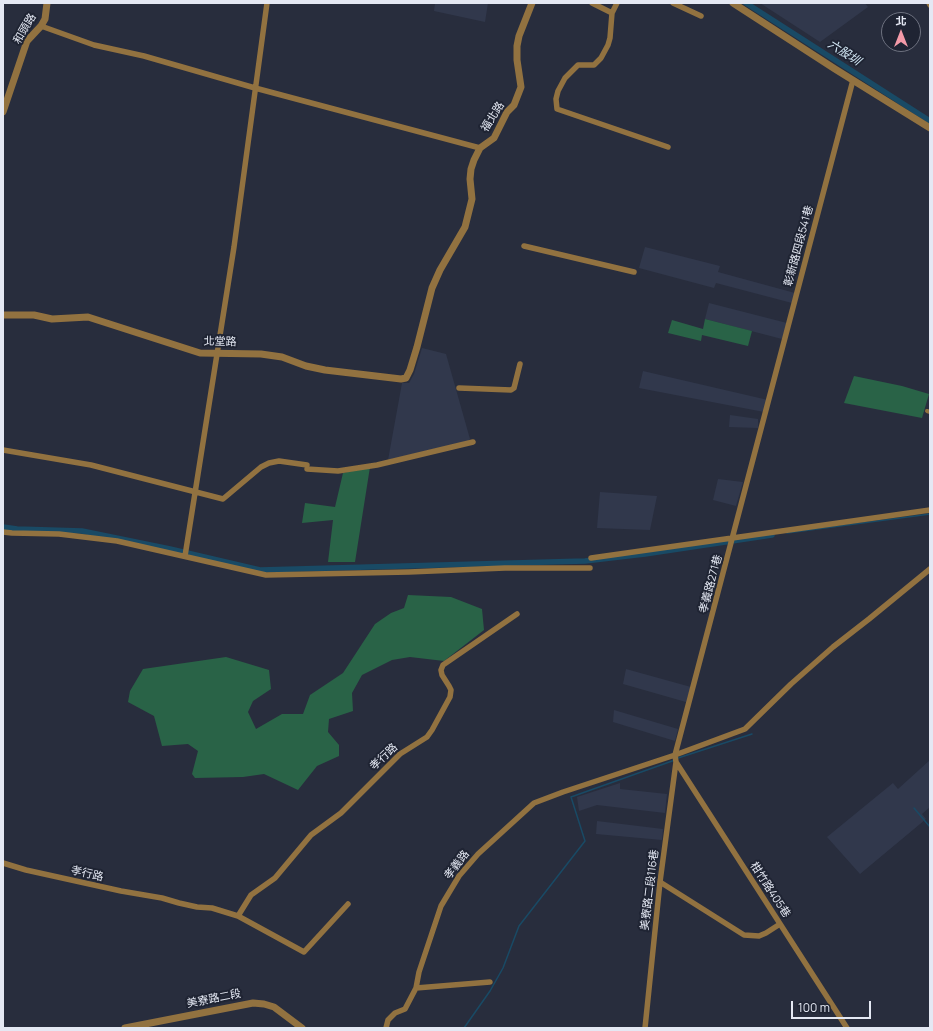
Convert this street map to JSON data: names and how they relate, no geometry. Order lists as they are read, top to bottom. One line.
{"streets":{"street":["和頭路","福北路","彰新路四段541巷","北堂路","孝義路271巷","孝行路","孝義路","美寮路二段116巷","柑竹路405巷","美寮路二段"]},"crossings":[["福北路","北堂路"],["彰新路四段541巷","孝義路271巷"],["孝義路271巷","孝義路"],["孝義路271巷","美寮路二段116巷"],["孝義路","美寮路二段116巷"],["美寮路二段116巷","柑竹路405巷"]],"water":["六股圳"],"scale_bar":"100 m","north":"top"}
